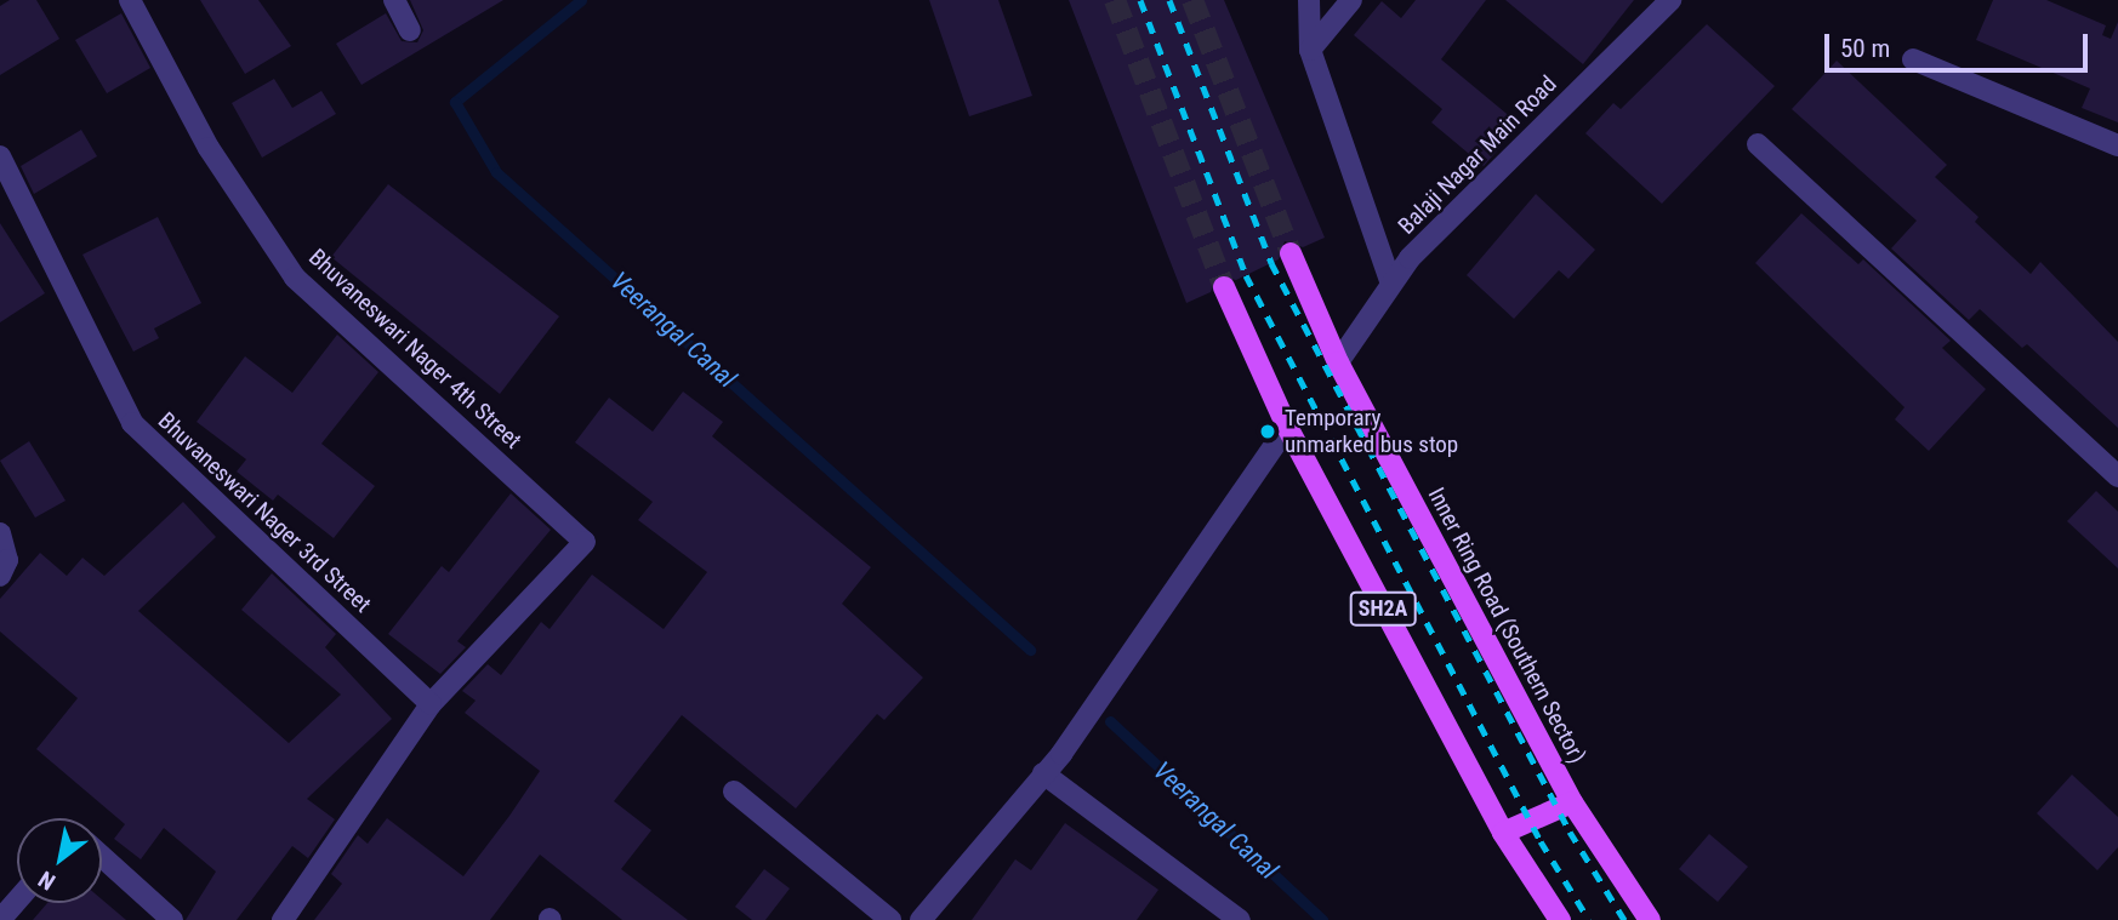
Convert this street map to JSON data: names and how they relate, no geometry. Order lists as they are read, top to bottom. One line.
{"streets":{"main road":["SH2A","Inner Ring Road (Southern Sector)"],"street":["Balaji Nagar Main Road","Bhuvaneswari Nager 4th Street","Bhuvaneswari Nager 3rd Street"]},"crossings":[["Balaji Nagar Main Road","Inner Ring Road (Southern Sector)"],["Bhuvaneswari Nager 4th Street","Bhuvaneswari Nager 3rd Street"]],"water":["Veerangal Canal"],"places":["Temporary unmarked bus stop"],"scale_bar":"50 m","north":"bottom left"}
